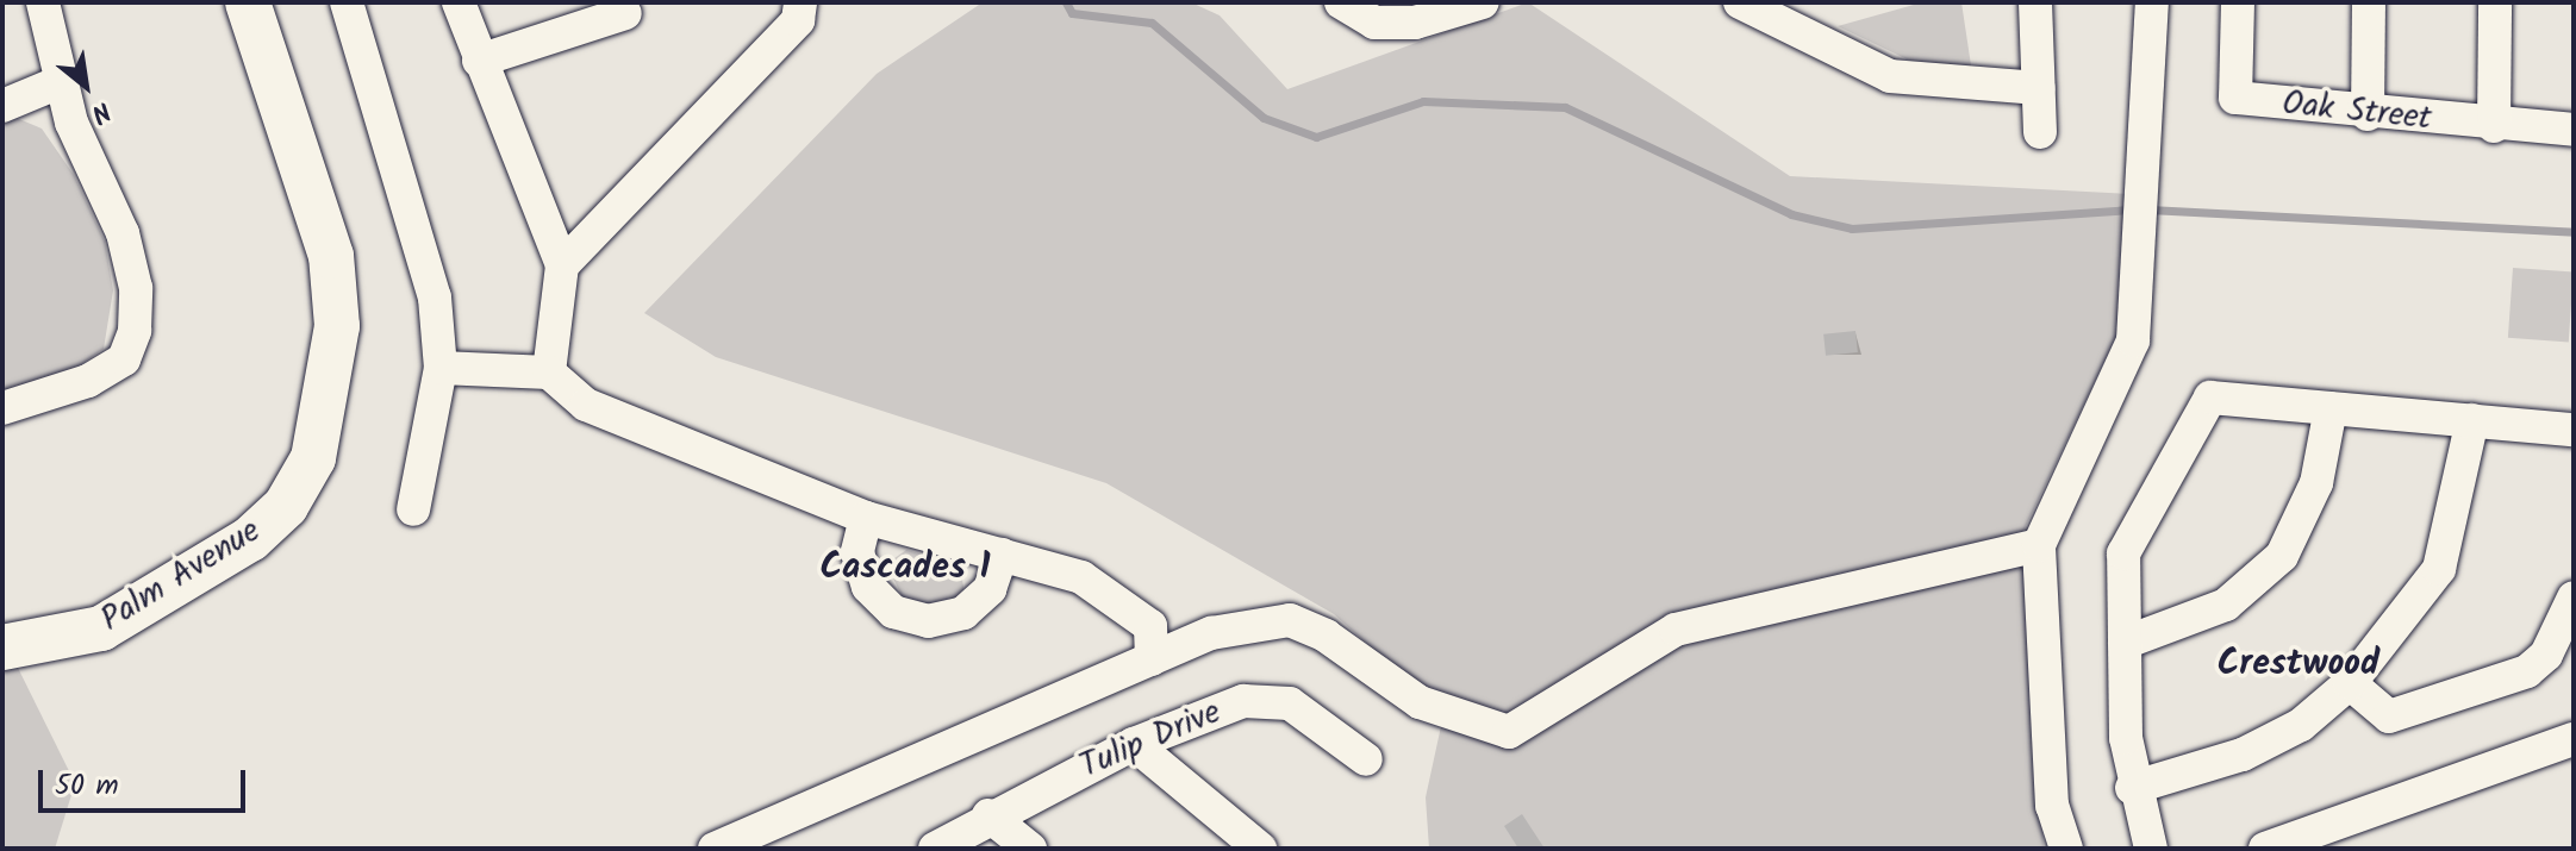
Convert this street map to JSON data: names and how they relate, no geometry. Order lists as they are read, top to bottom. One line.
{"streets":{"street":["Oak Street","Palm Avenue","Tulip Drive"]},"districts":["Cascades 1","Crestwood"],"scale_bar":"50 m","north":"bottom right"}
